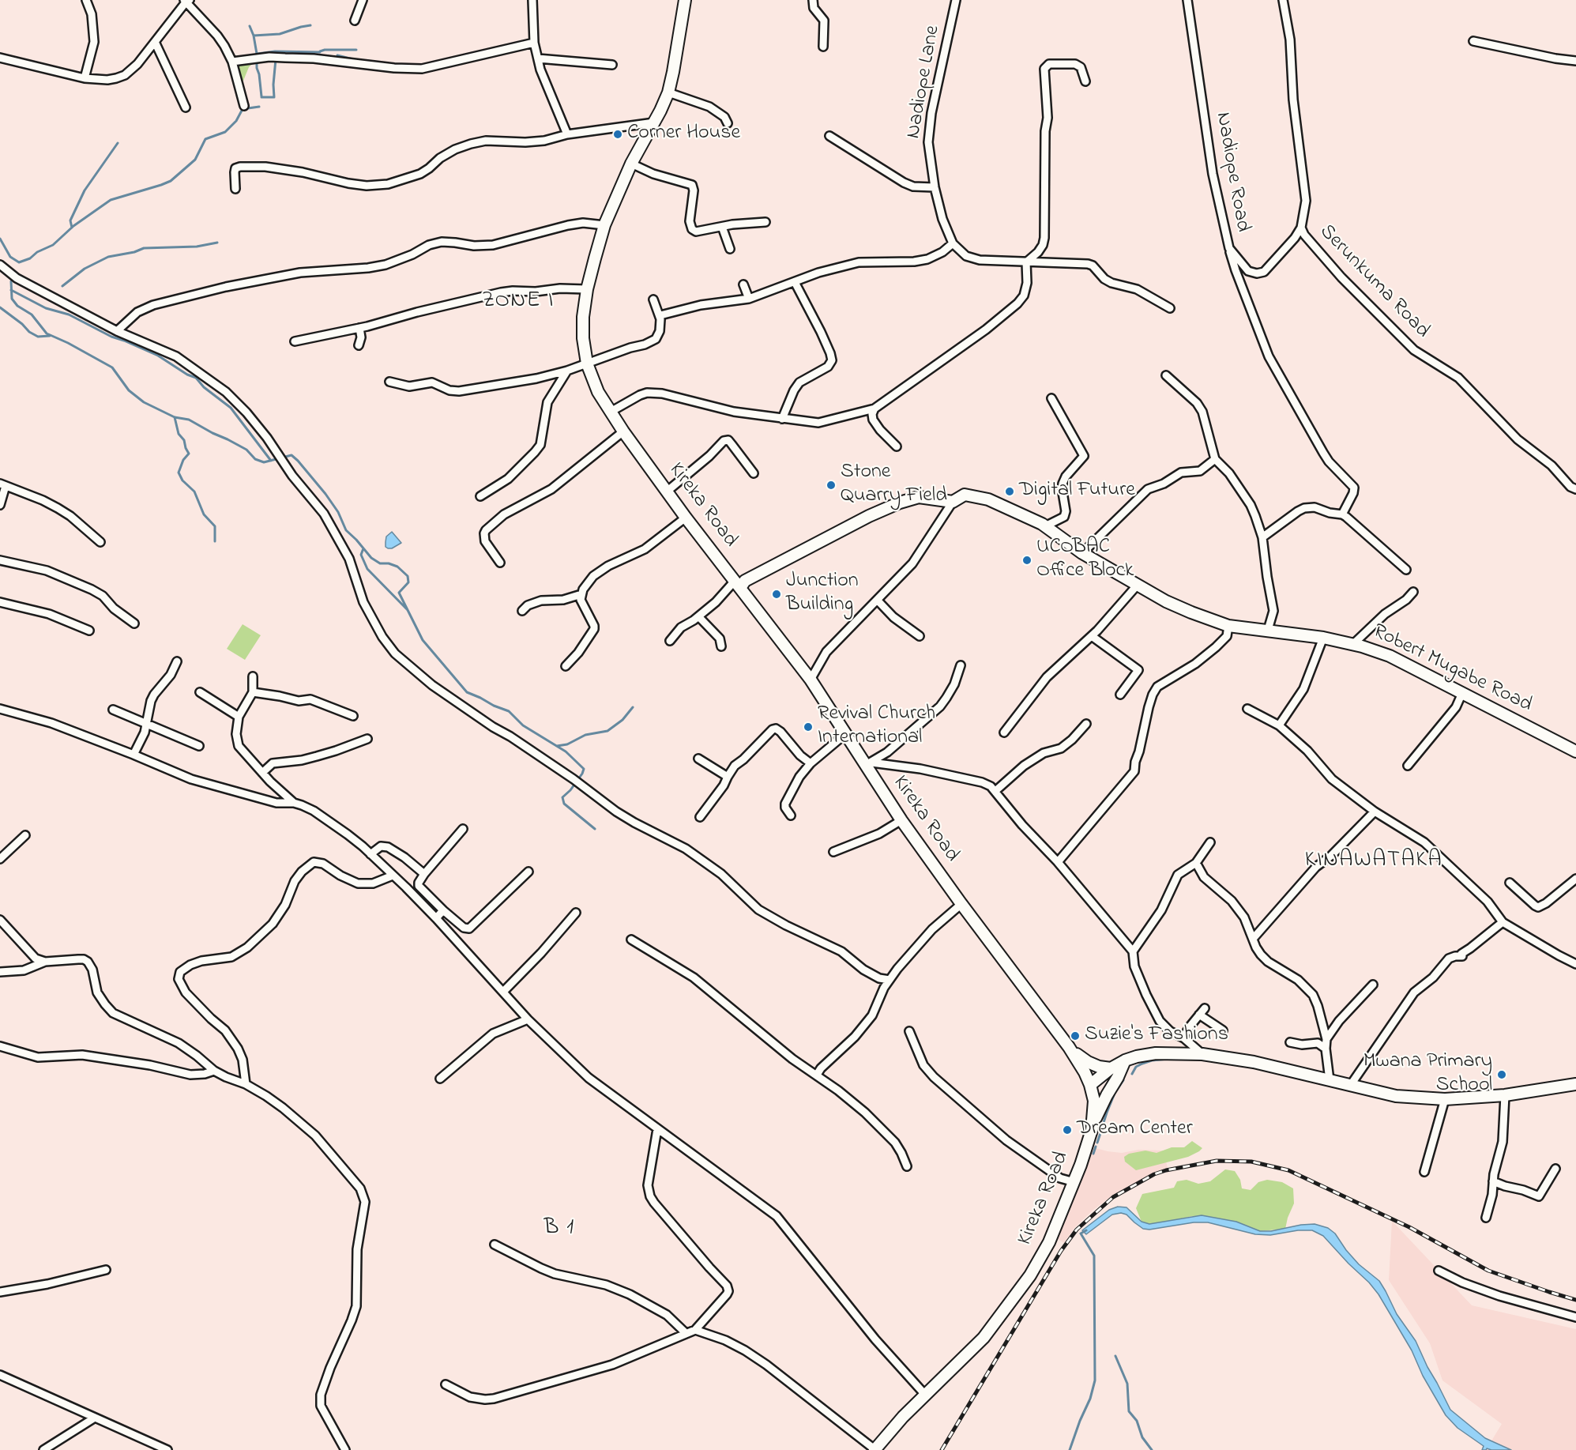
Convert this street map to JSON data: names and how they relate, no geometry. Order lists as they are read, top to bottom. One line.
{"streets":{"main road":["Kireka Road","Robert Mugabe Road"],"street":["Nadiope Lane","Nadiope Road","Serunkuma Road"]},"crossings":[["Nadiope Road","Serunkuma Road"],["Kireka Road","Robert Mugabe Road"]],"districts":["ZONE I","KINAWATAKA","B 1"],"places":["Corner House","Stone Quarry Field","Digital Future","UCOBAC Office Block","Junction Building","Revival Church International","Suzie's Fashions","Mwana Primary School","Dream Center"]}
